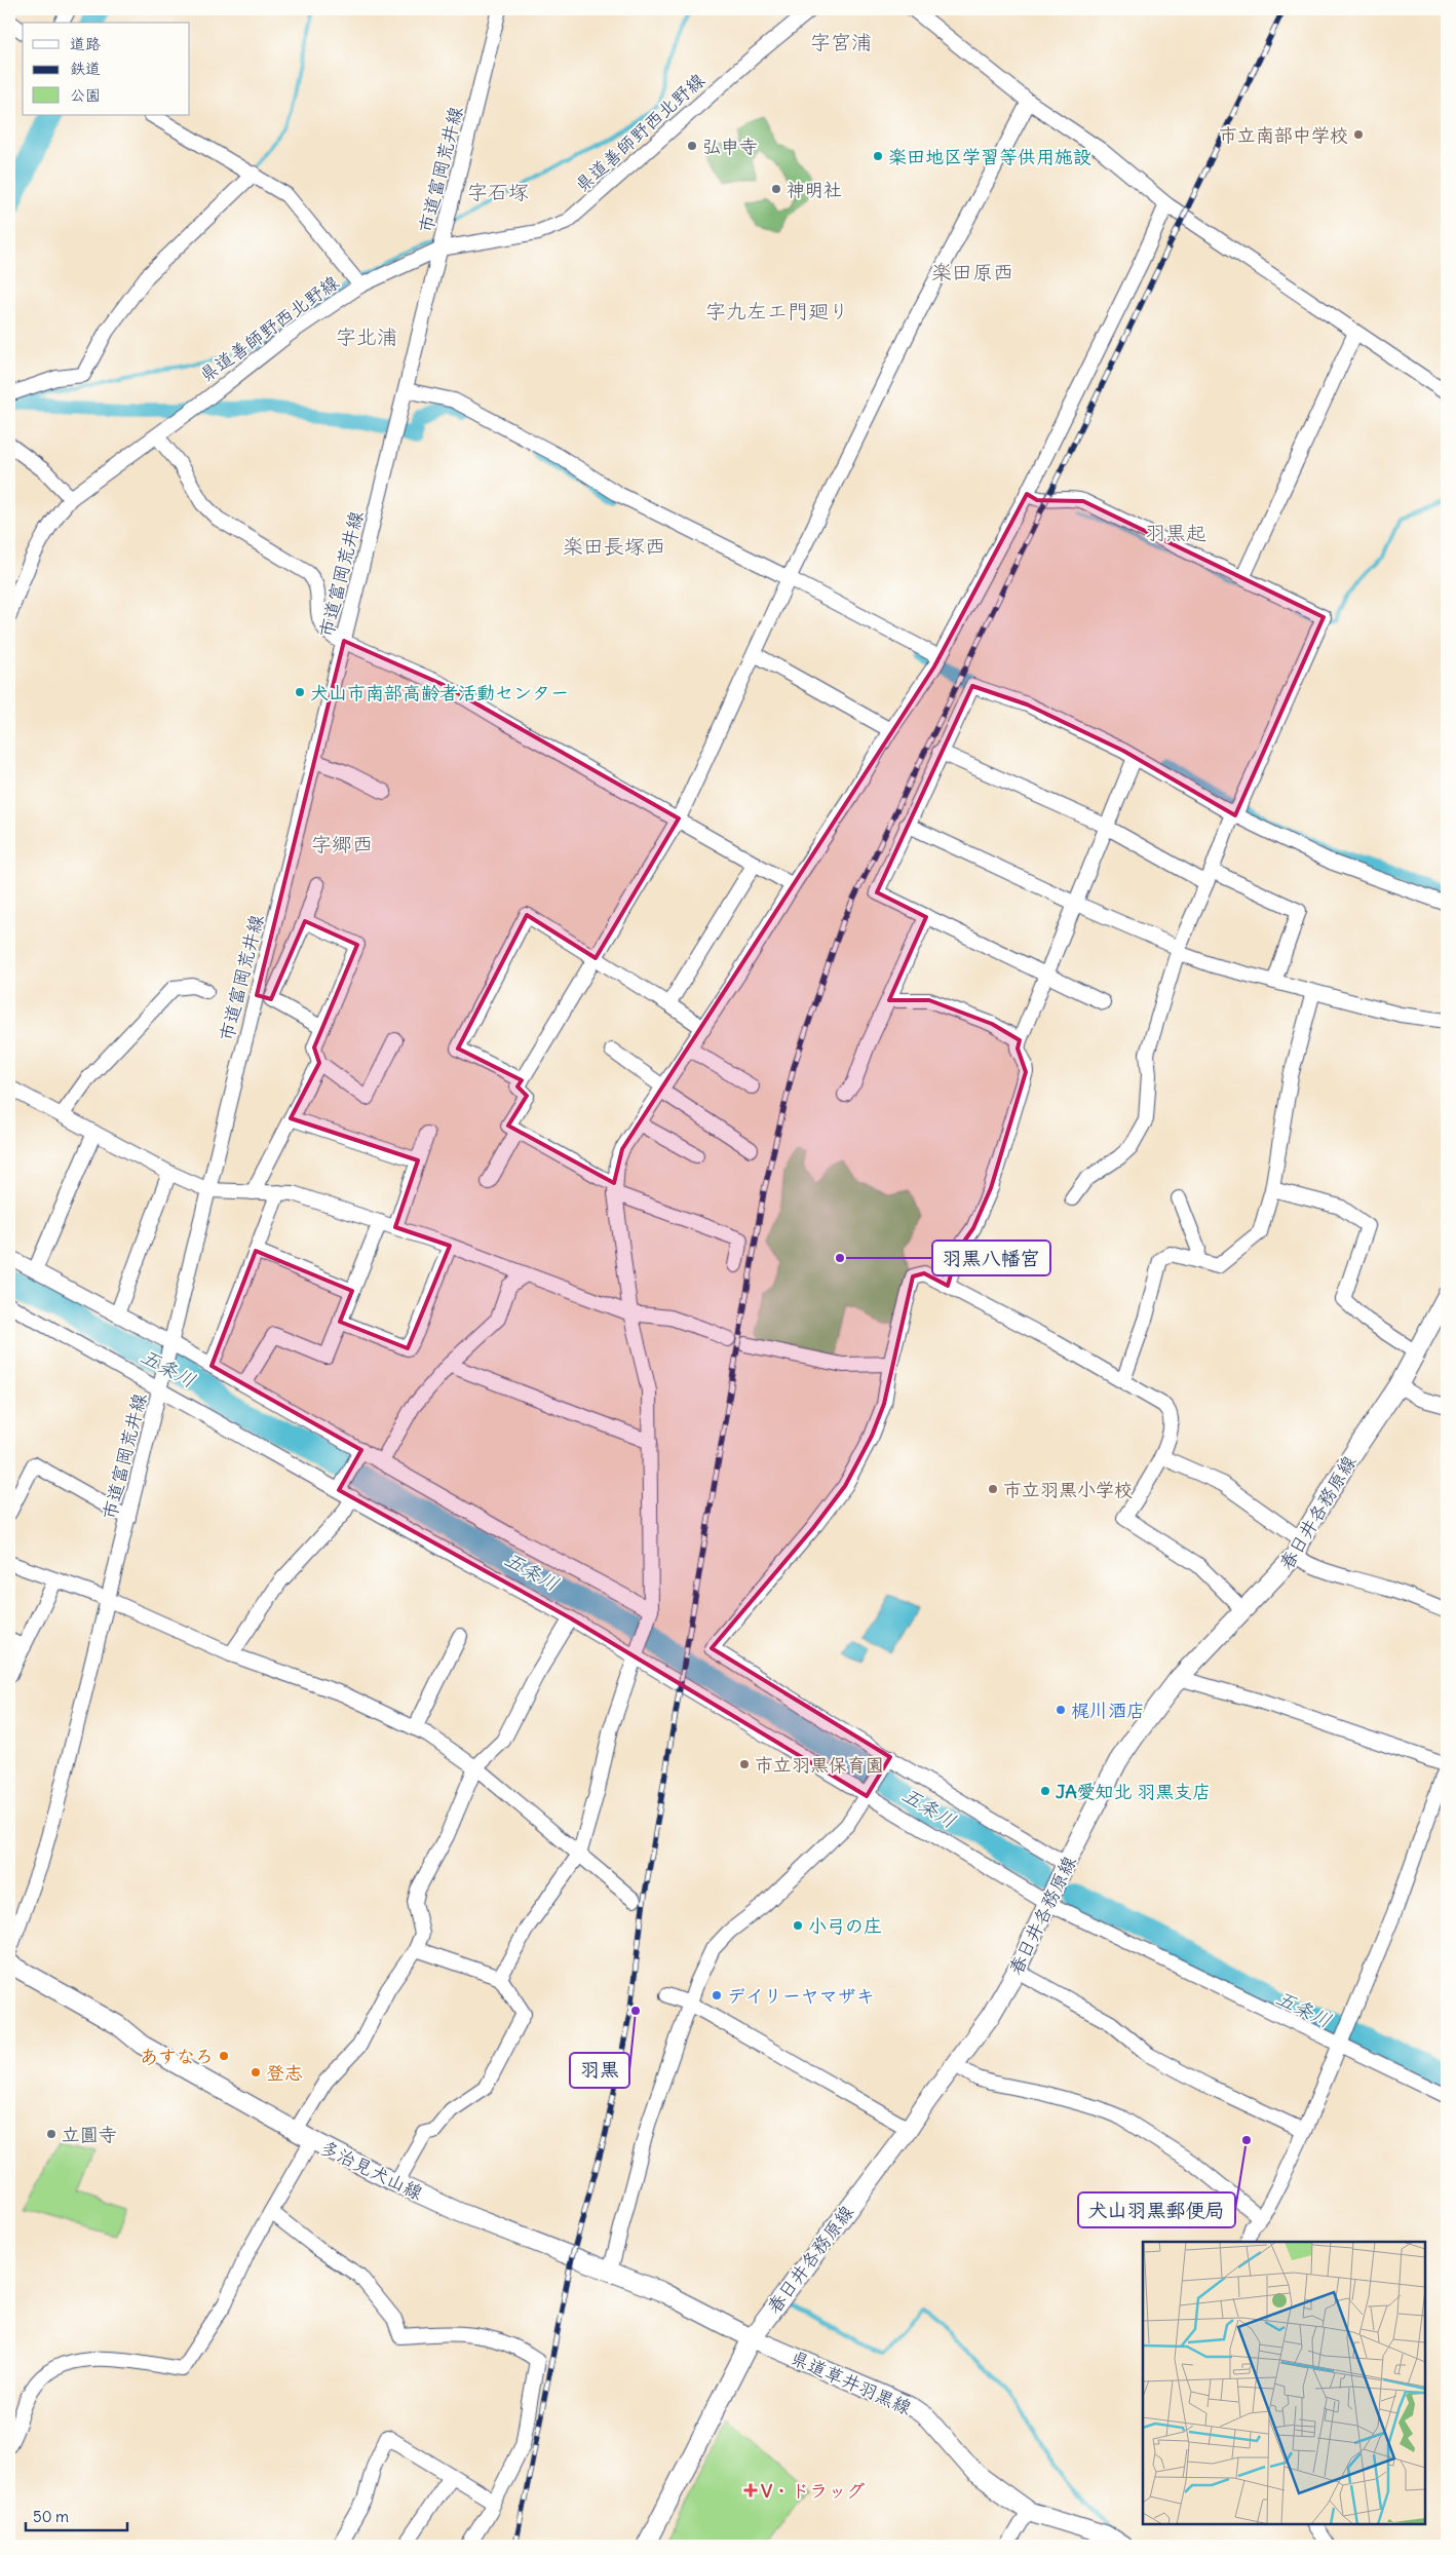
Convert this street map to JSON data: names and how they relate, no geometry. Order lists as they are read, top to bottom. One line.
{"streets":{"main road":["春日井各務原線","多治見犬山線","県道草井羽黒線"],"street":["県道善師野西北野線","市道富岡荒井線"]},"crossings":[["県道善師野西北野線","市道富岡荒井線"],["春日井各務原線","多治見犬山線"],["春日井各務原線","県道草井羽黒線"],["多治見犬山線","県道草井羽黒線"]],"districts":["字宮浦","字石塚","楽田原西","字九左エ門廻り","字北浦","羽黒起","楽田長塚西","字郷西"],"water":["五条川"],"places":{"other":["市立南部中学校","弘申寺","楽田地区学習等供用施設","神明社","犬山市南部高齢者活動センター","羽黒八幡宮","市立羽黒小学校","梶川酒店","市立羽黒保育園","JA愛知北 羽黒支店","小弓の庄","デイリーヤマザキ","羽黒","あすなろ","登志","立圓寺","犬山羽黒郵便局"],"health":["V・ドラッグ"]},"legend":["道路","鉄道","公園"],"scale_bar":"50 m"}
